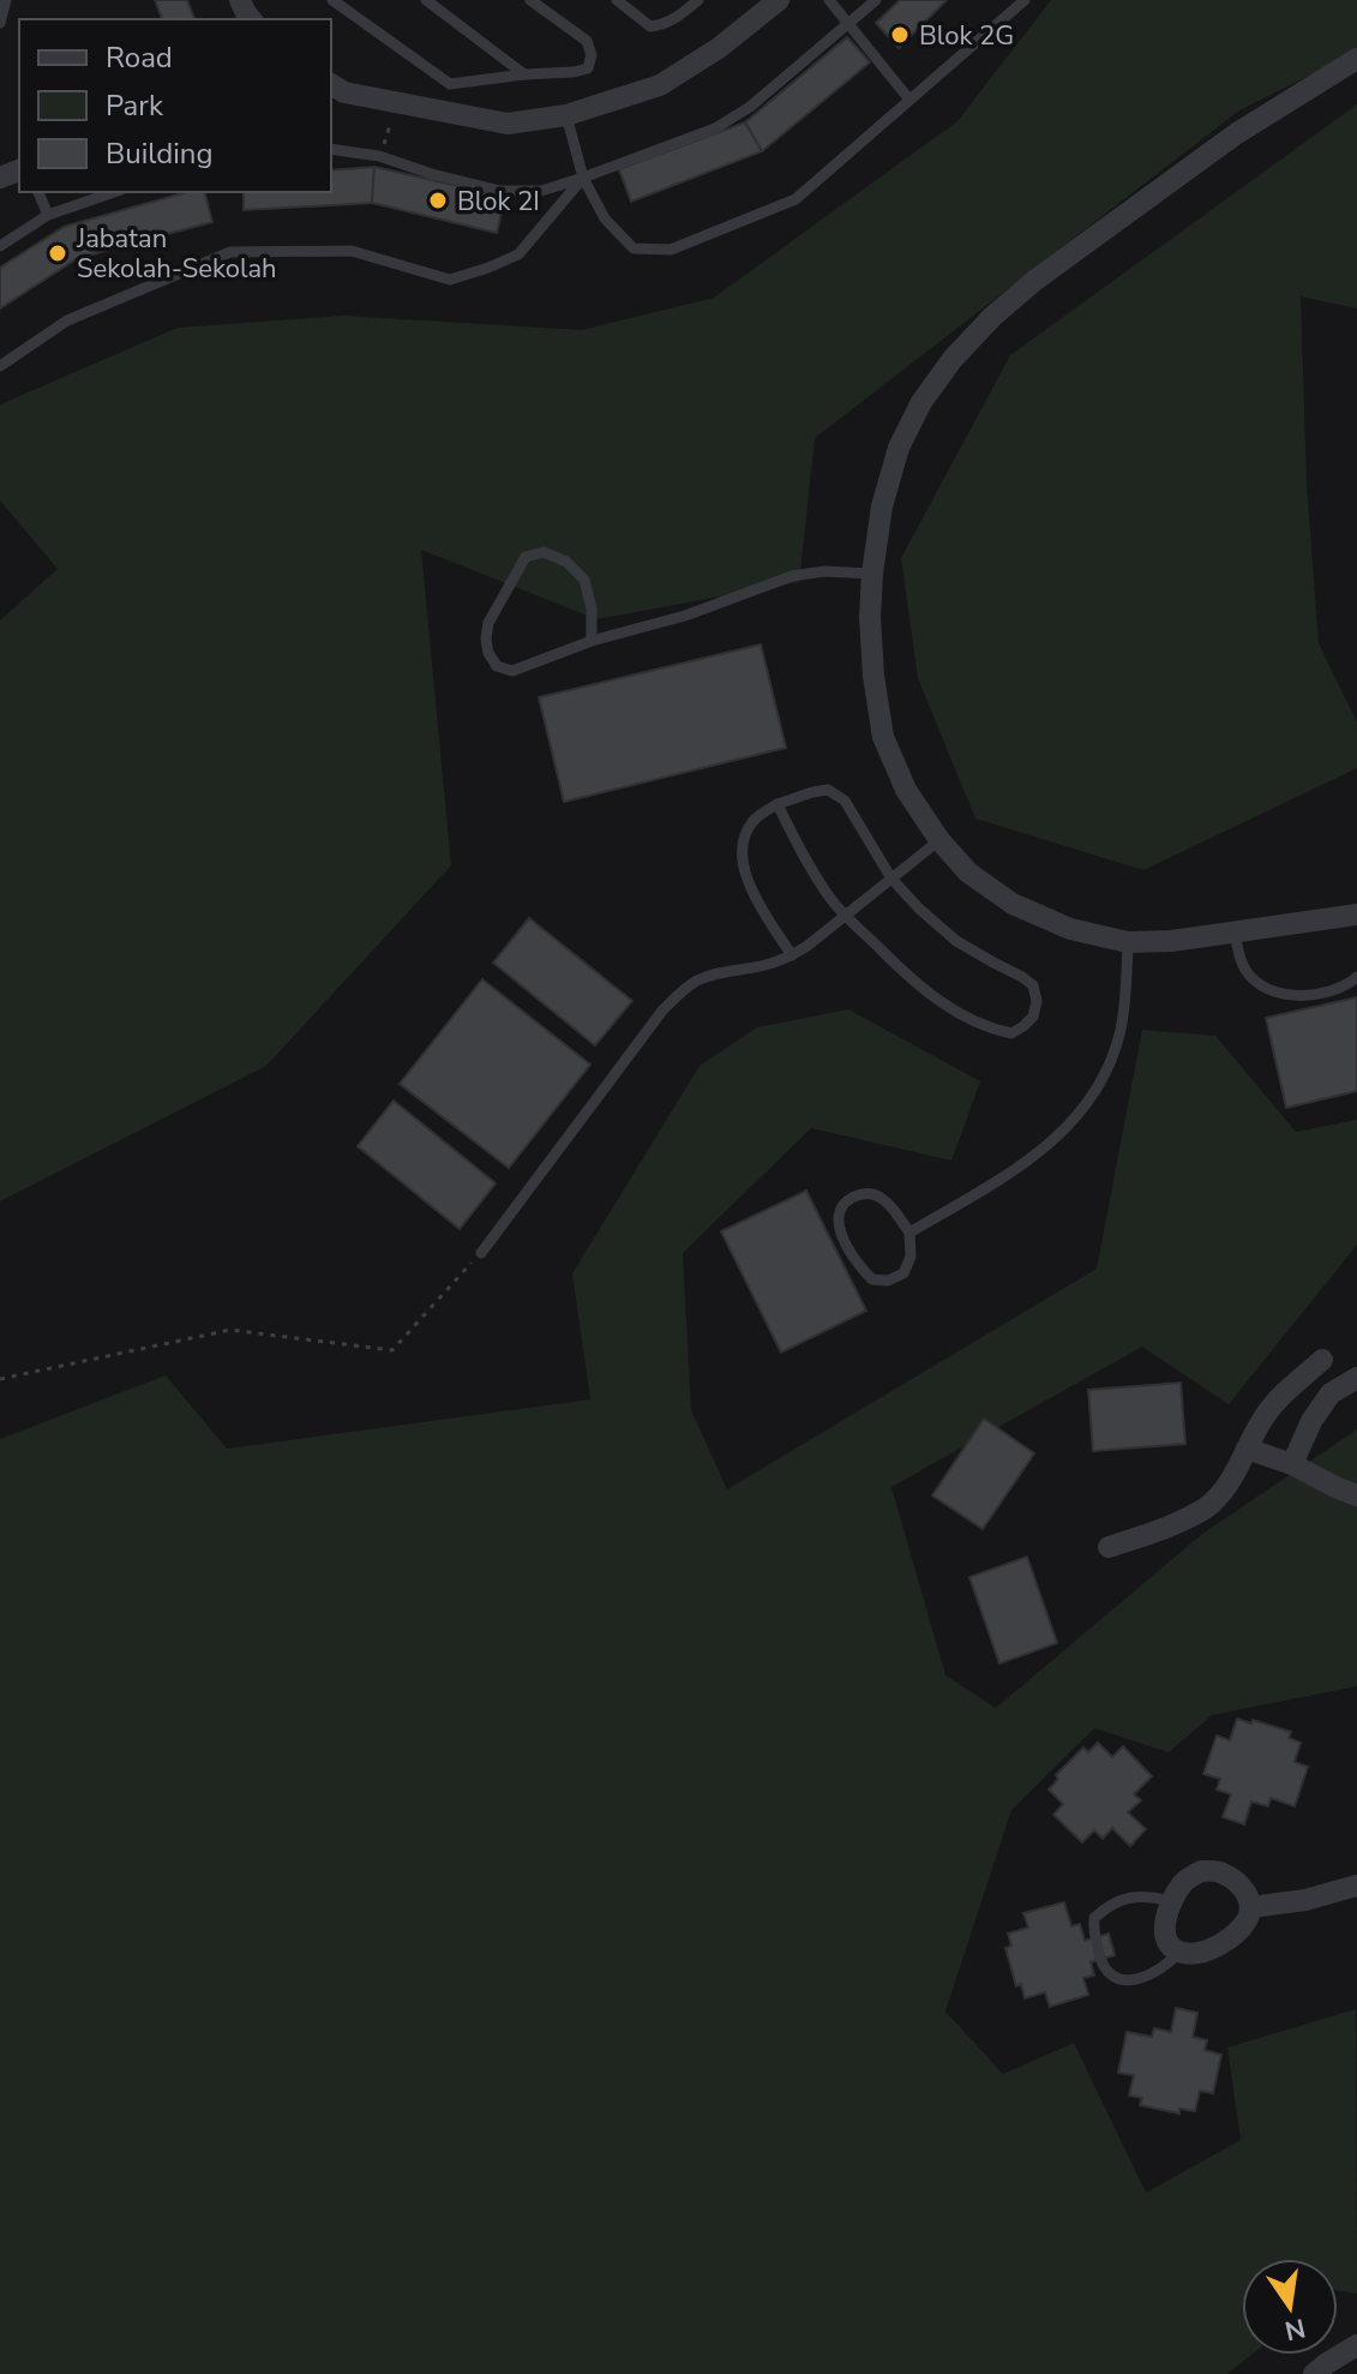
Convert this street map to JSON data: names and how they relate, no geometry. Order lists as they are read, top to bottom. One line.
{"places":["Blok 2G","Blok 2I","Jabatan Sekolah-Sekolah"],"legend":["Road","Park","Building"],"north":"bottom"}
